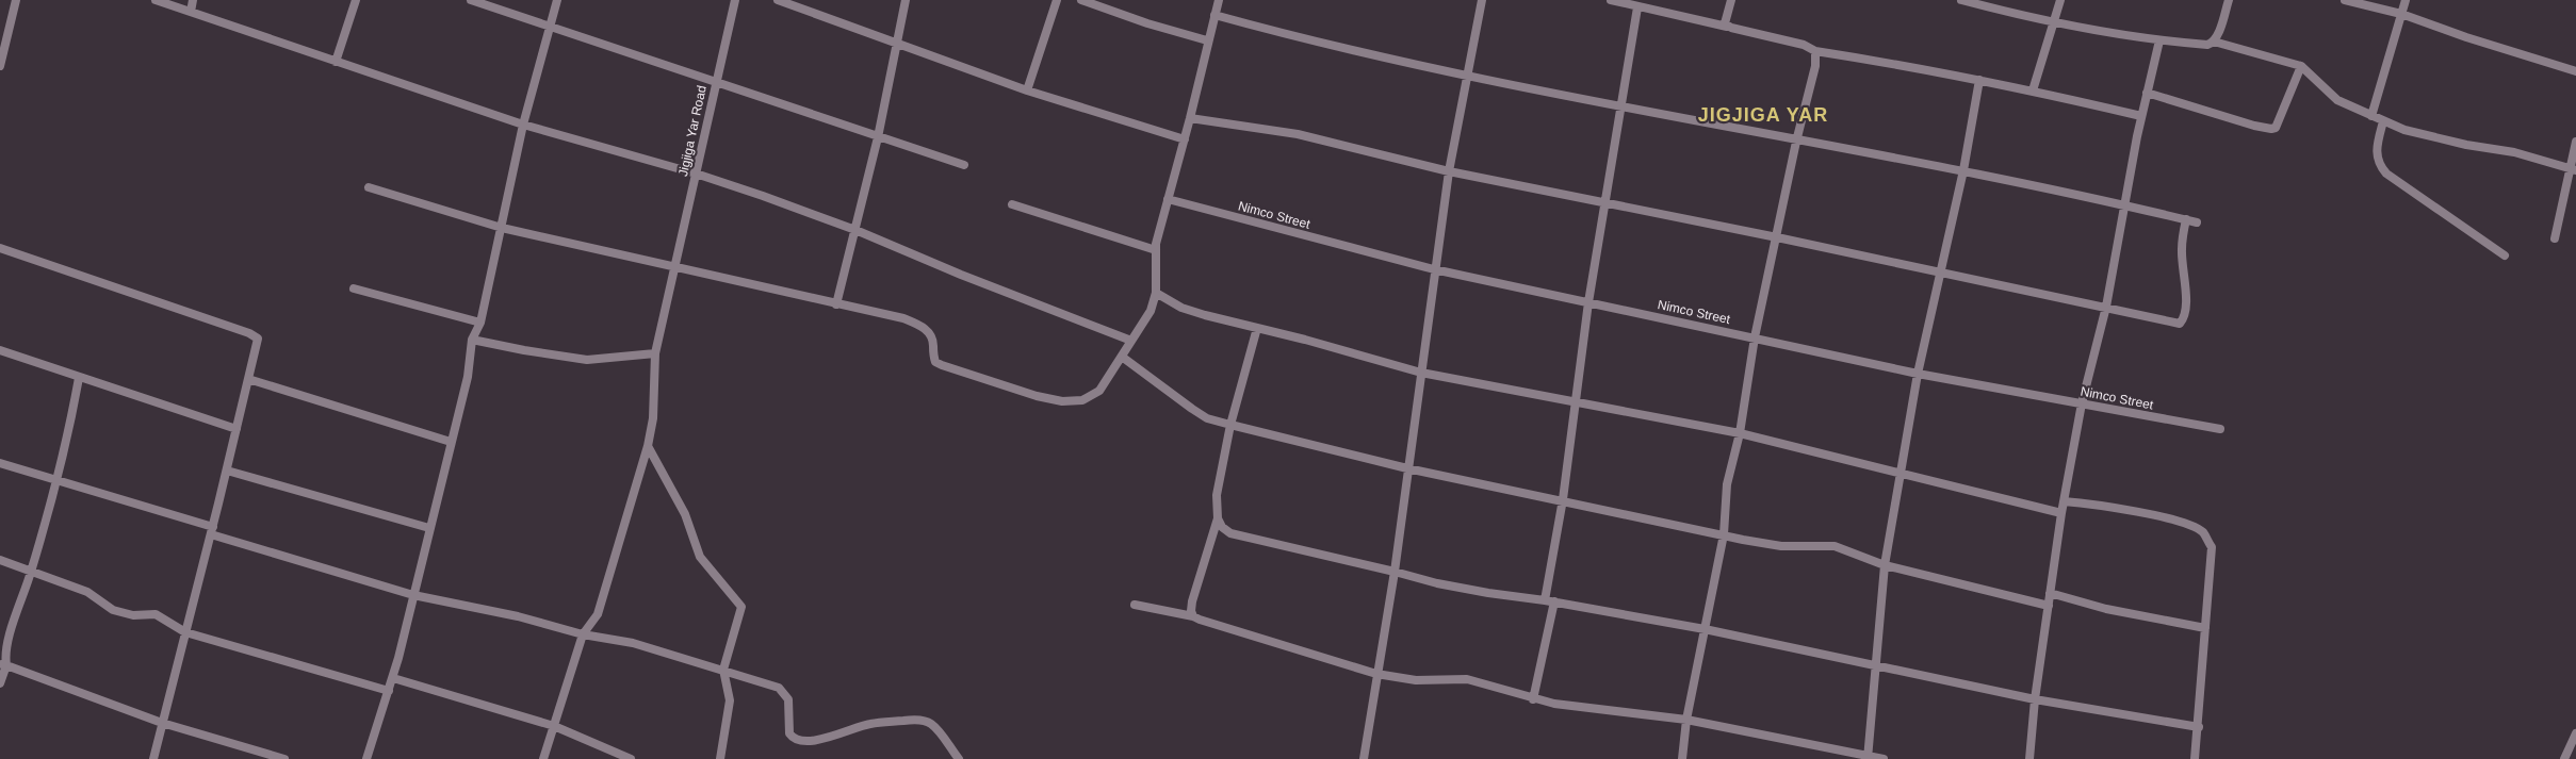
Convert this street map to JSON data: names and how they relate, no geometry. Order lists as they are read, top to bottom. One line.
{"streets":{"street":["Jigjiga Yar Road","Nimco Street"]},"districts":["JIGJIGA YAR"]}
